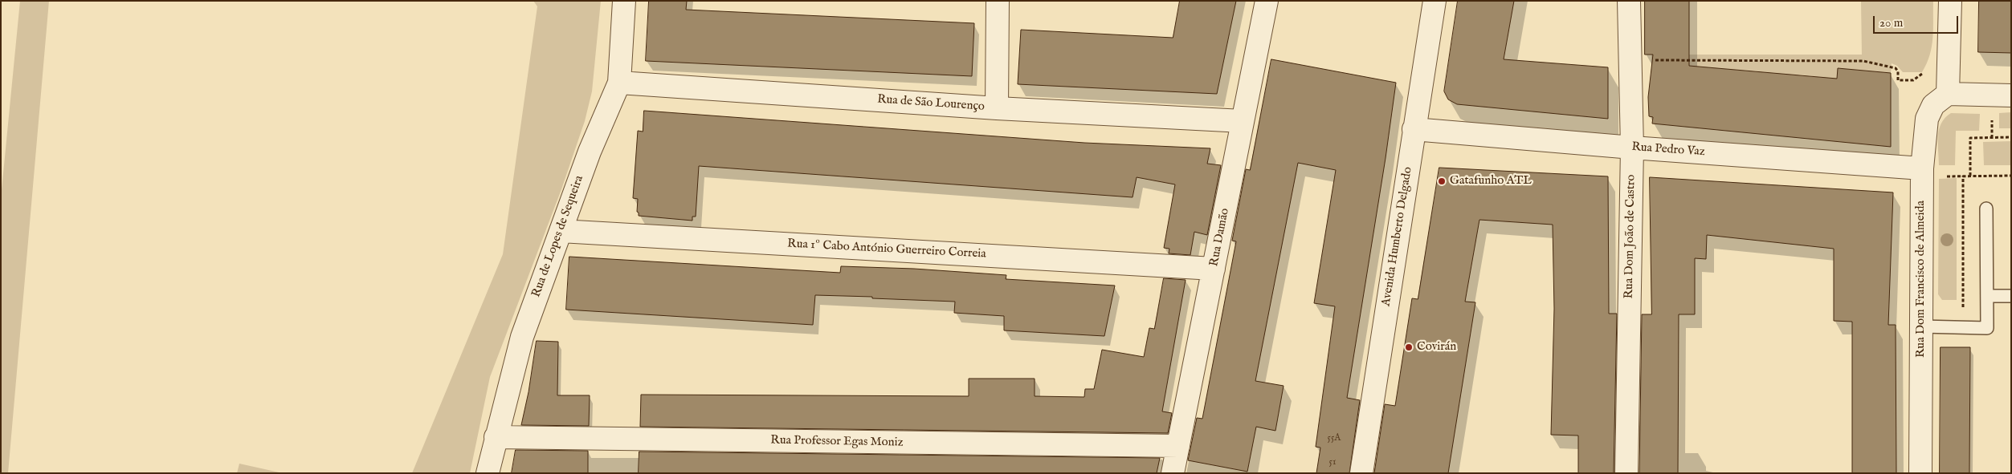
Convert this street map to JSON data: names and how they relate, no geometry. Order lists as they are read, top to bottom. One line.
{"streets":{"street":["Rua de São Lourenço","Rua Pedro Vaz","Rua de Lopes de Sequeira","Avenida Humberto Delgado","Rua Dom João de Castro","Rua Damão","Rua 1º Cabo António Guerreiro Correia","Rua Dom Francisco de Almeida","Rua Professor Egas Moniz"]},"crossings":[["Rua de São Lourenço","Rua de Lopes de Sequeira"],["Rua de São Lourenço","Rua Damão"],["Rua Pedro Vaz","Avenida Humberto Delgado"],["Rua Pedro Vaz","Rua Dom João de Castro"],["Rua Pedro Vaz","Rua Dom Francisco de Almeida"],["Rua de Lopes de Sequeira","Rua 1º Cabo António Guerreiro Correia"],["Rua de Lopes de Sequeira","Rua Professor Egas Moniz"],["Rua Damão","Rua 1º Cabo António Guerreiro Correia"],["Rua Damão","Rua Professor Egas Moniz"]],"places":["Gatafunho ATL","Covirán"],"house_numbers":["55A","51"],"scale_bar":"20 m"}
